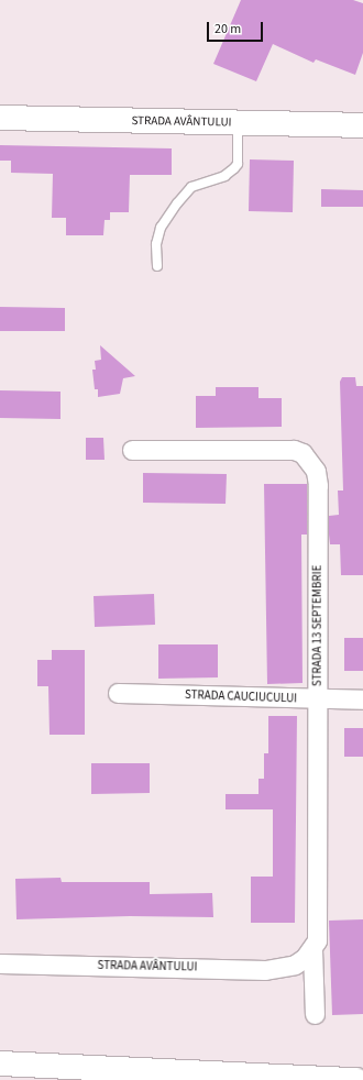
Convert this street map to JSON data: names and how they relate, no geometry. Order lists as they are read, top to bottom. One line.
{"streets":{"main road":["STRADA AVÂNTULUI"],"street":["STRADA 13 SEPTEMBRIE","STRADA CAUCIUCULUI"]},"crossings":[["STRADA AVÂNTULUI","STRADA 13 SEPTEMBRIE"],["STRADA 13 SEPTEMBRIE","STRADA CAUCIUCULUI"]],"scale_bar":"20 m"}
